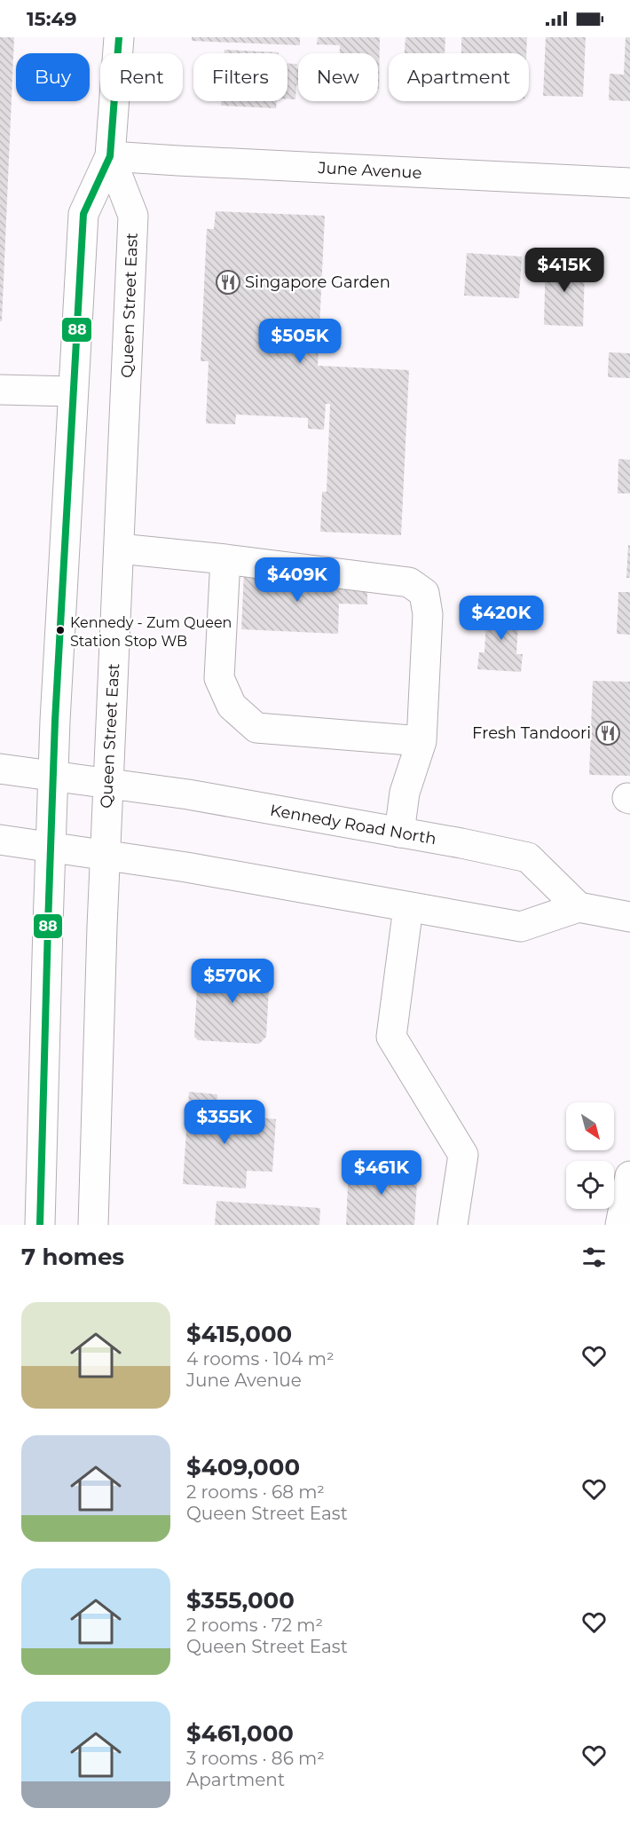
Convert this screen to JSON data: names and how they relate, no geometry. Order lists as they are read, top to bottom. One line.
{"streets":{"main road":["June Avenue","Queen Street East","Kennedy Road North"]},"crossings":[["June Avenue","Queen Street East"],["Queen Street East","Kennedy Road North"]],"places":{"restaurant":["Singapore Garden","Fresh Tandoori"],"other":["Kennedy - Zum Queen Station Stop WB"]},"lines":["transit line 88"],"north":"bottom right","page":{"status":"15:49","chip":["Buy","Rent","Filters","New","Apartment"],"price":["$415K","$505K","$409K","$420K","$570K","$355K","$461K"],"heading":"7 homes","list":[{"name":"$415,000","note":"4 rooms · 104 m² · June Avenue"},{"name":"$409,000","note":"2 rooms · 68 m² · Queen Street East"},{"name":"$355,000","note":"2 rooms · 72 m² · Queen Street East"},{"name":"$461,000","note":"3 rooms · 86 m² · Apartment"}]}}
